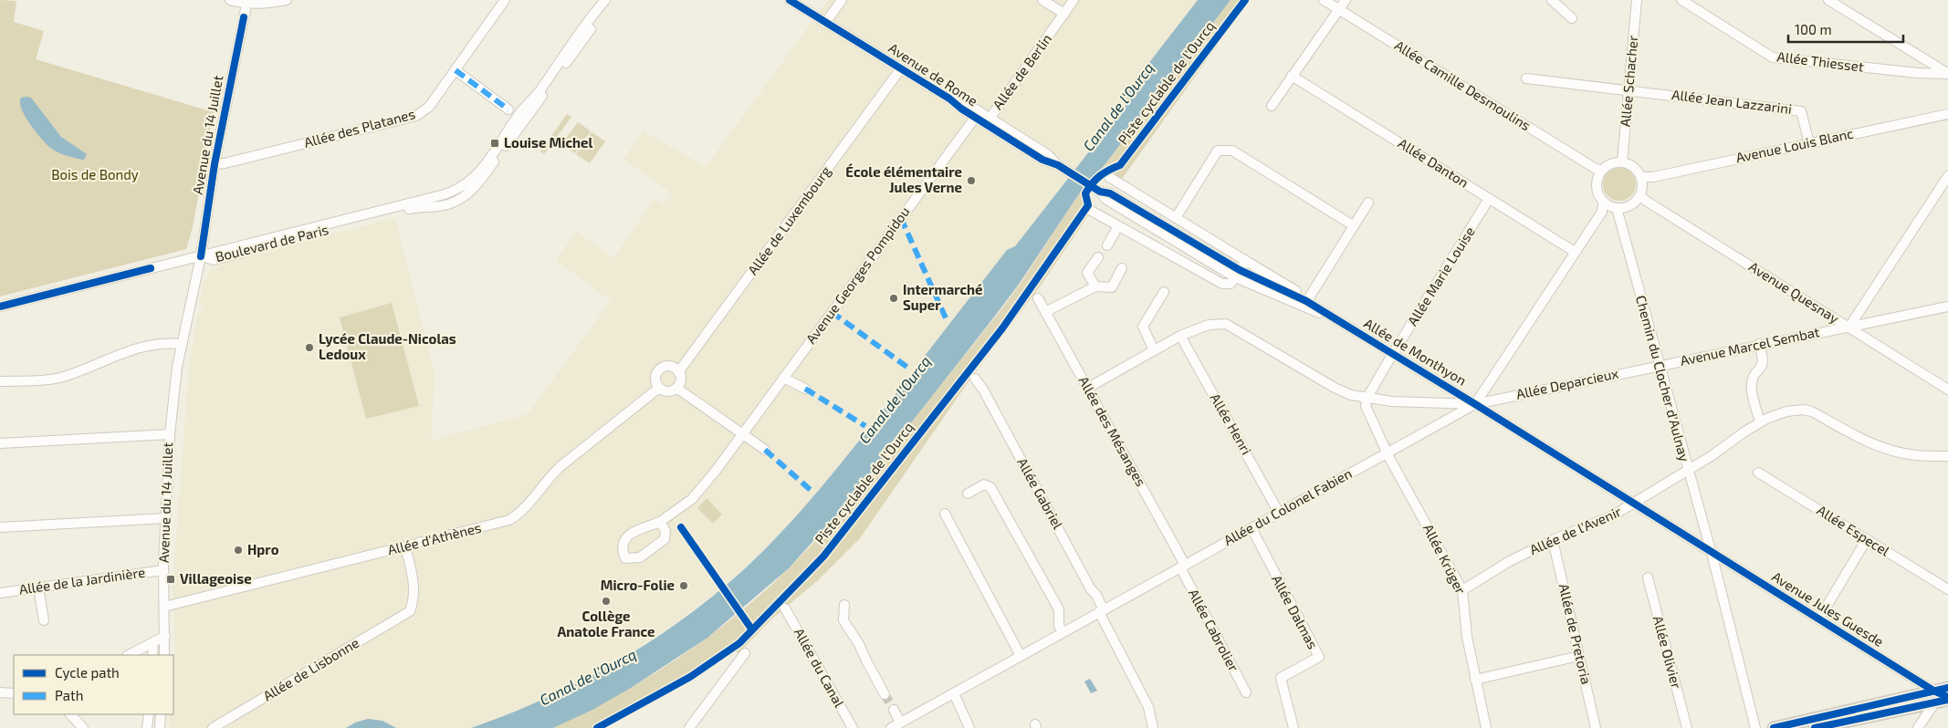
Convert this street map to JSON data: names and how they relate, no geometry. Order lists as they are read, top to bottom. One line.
{"streets":{"street":["Allée Thiesset","Allée de Berlin","Avenue de Rome","Allée Schacher","Allée Camille Desmoulins","Allée Jean Lazzarini","Allée des Platanes","Avenue du 14 Juillet","Avenue Louis Blanc","Allée Danton","Allée de Luxembourg","Boulevard de Paris","Avenue Georges Pompidou","Allée Marie Louise","Avenue Quesnay","Avenue Marcel Sembat","Allée de Monthyon","Chemin du Clocher d'Aulnay","Allée Deparcieux","Allée Henri","Allée des Mésanges","Allée Gabriel","Allée du Colonel Fabien","Allée de l'Avenir","Allée Especel","Allée d'Athènes","Allée Krüger","Allée de la Jardinière","Avenue Jules Guesde","Allée Dalmas","Allée Cabrolier","Allée de Pretoria","Allée Olivier","Allée du Canal","Allée de Lisbonne"],"cycle path":["Piste cyclable de l'Ourcq"]},"crossings":[["Allée de Berlin","Avenue de Rome"],["Avenue de Rome","Allée de Luxembourg"],["Avenue de Rome","Avenue Georges Pompidou"],["Avenue de Rome","Allée de Monthyon"],["Allée Schacher","Allée Camille Desmoulins"],["Allée Schacher","Allée Jean Lazzarini"],["Allée Schacher","Avenue Louis Blanc"],["Allée Schacher","Avenue Quesnay"],["Allée Schacher","Chemin du Clocher d'Aulnay"],["Allée Schacher","Allée du Colonel Fabien"],["Allée Camille Desmoulins","Avenue Louis Blanc"],["Allée Camille Desmoulins","Avenue Quesnay"],["Allée Camille Desmoulins","Chemin du Clocher d'Aulnay"],["Allée Camille Desmoulins","Allée du Colonel Fabien"],["Allée Jean Lazzarini","Avenue Louis Blanc"],["Allée des Platanes","Avenue du 14 Juillet"],["Avenue du 14 Juillet","Boulevard de Paris"],["Avenue du 14 Juillet","Allée d'Athènes"],["Avenue du 14 Juillet","Allée de la Jardinière"],["Avenue Louis Blanc","Avenue Quesnay"],["Avenue Louis Blanc","Chemin du Clocher d'Aulnay"],["Avenue Louis Blanc","Allée du Colonel Fabien"],["Allée Danton","Allée Marie Louise"],["Allée Danton","Allée du Colonel Fabien"],["Allée de Luxembourg","Allée d'Athènes"],["Allée Marie Louise","Allée de Monthyon"],["Allée Marie Louise","Allée Krüger"],["Avenue Quesnay","Avenue Marcel Sembat"],["Avenue Quesnay","Chemin du Clocher d'Aulnay"],["Avenue Quesnay","Allée du Colonel Fabien"],["Avenue Marcel Sembat","Chemin du Clocher d'Aulnay"],["Avenue Marcel Sembat","Allée Deparcieux"],["Allée de Monthyon","Chemin du Clocher d'Aulnay"],["Allée de Monthyon","Allée Deparcieux"],["Allée de Monthyon","Allée du Colonel Fabien"],["Allée de Monthyon","Allée de l'Avenir"],["Allée de Monthyon","Avenue Jules Guesde"],["Chemin du Clocher d'Aulnay","Allée Deparcieux"],["Chemin du Clocher d'Aulnay","Allée du Colonel Fabien"],["Chemin du Clocher d'Aulnay","Allée de l'Avenir"],["Chemin du Clocher d'Aulnay","Avenue Jules Guesde"],["Allée Deparcieux","Allée du Colonel Fabien"],["Allée Henri","Allée du Colonel Fabien"],["Allée des Mésanges","Allée du Colonel Fabien"],["Allée des Mésanges","Allée Cabrolier"],["Allée Gabriel","Allée du Colonel Fabien"],["Allée du Colonel Fabien","Allée Krüger"],["Allée du Colonel Fabien","Allée Dalmas"],["Allée du Colonel Fabien","Allée Cabrolier"],["Allée de l'Avenir","Allée Krüger"],["Allée de l'Avenir","Allée de Pretoria"],["Allée d'Athènes","Allée de Lisbonne"]],"water":["Canal de l'Ourcq"],"parks":["Bois de Bondy"],"places":{"transit":["Louise Michel","Villageoise"],"other":["École élémentaire Jules Verne","Intermarché Super","Lycée Claude-Nicolas Ledoux","Hpro","Micro-Folie","Collège Anatole France"]},"legend":["Cycle path","Path"],"scale_bar":"100 m"}
